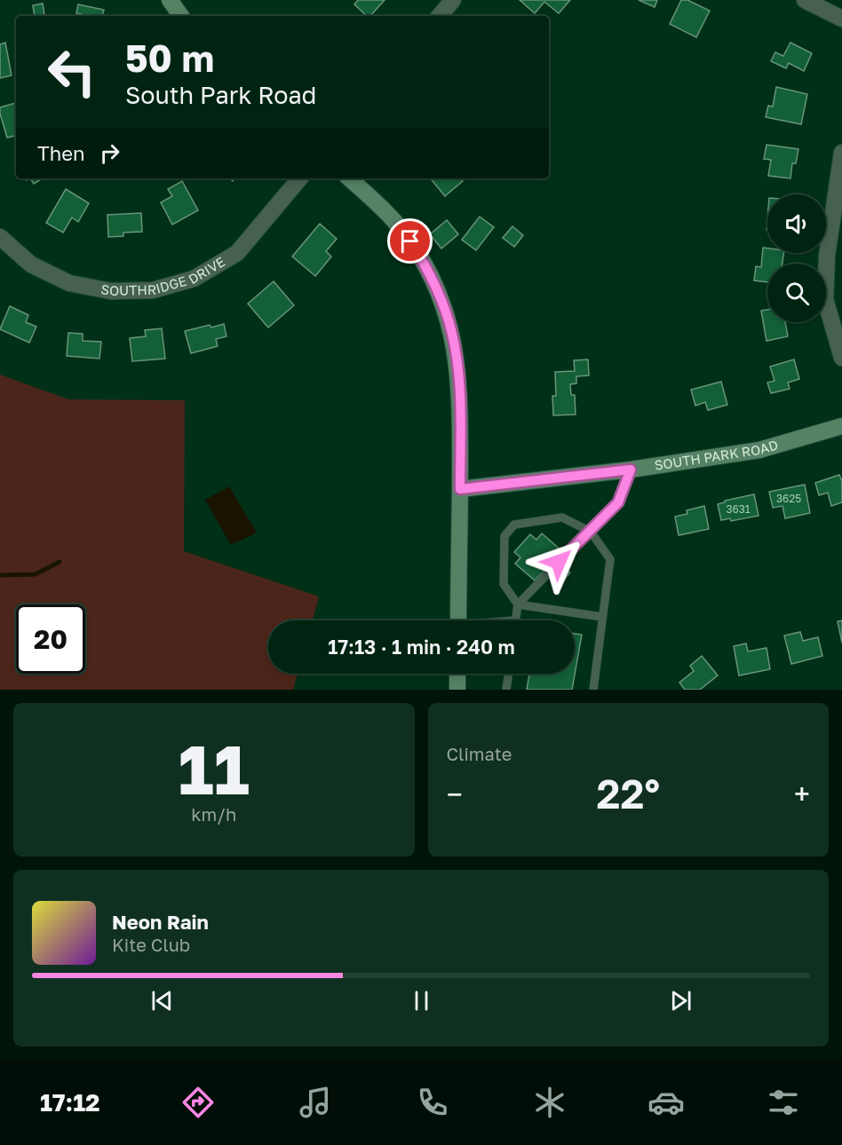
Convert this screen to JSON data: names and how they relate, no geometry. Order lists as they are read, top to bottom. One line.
{"streets":{"main road":["SOUTH PARK ROAD"],"street":["SOUTHRIDGE DRIVE"]},"house_numbers":["3625","3631"],"page":{"turn":["50 m","South Park Road"],"then":"Then","limit":"20","trip":"17:13 · 1 min · 240 m","tile":[["11","km/h"],"Climate"],"heat":["−","22°","+"],"song":["Neon Rain","Kite Club"],"tabs":"17:12"}}
